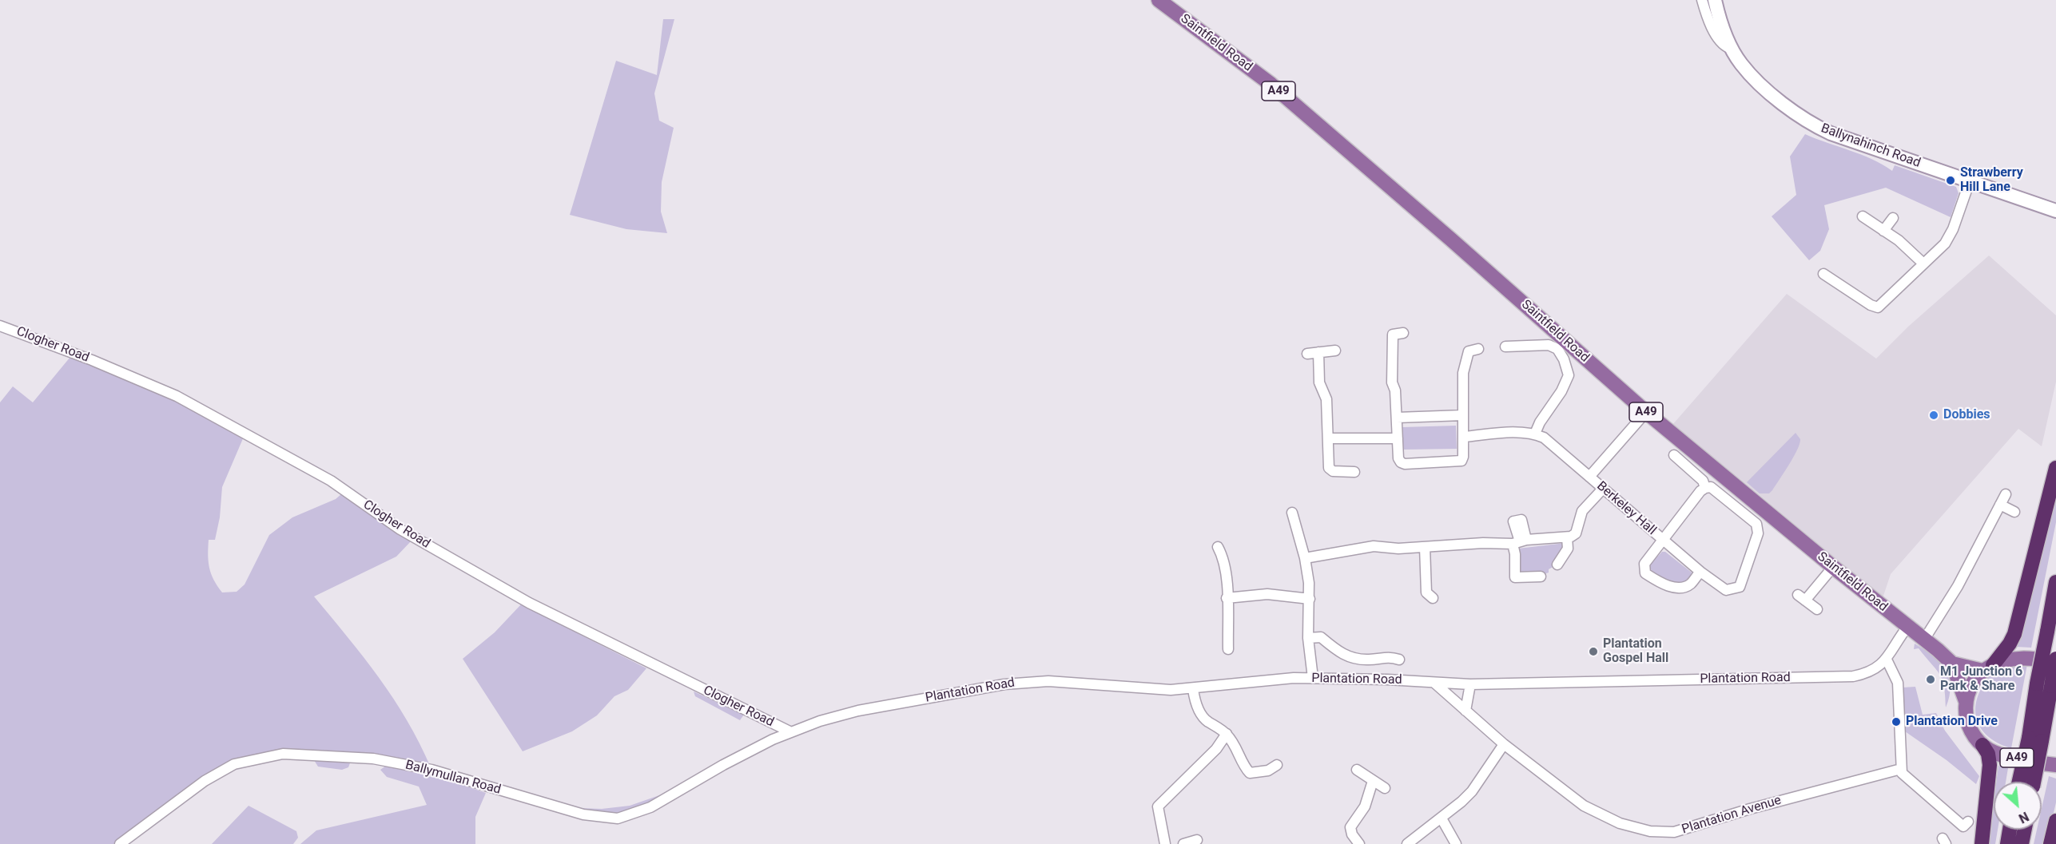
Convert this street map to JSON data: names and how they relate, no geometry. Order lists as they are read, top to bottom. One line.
{"streets":{"main road":["Saintfield Road","A49"],"street":["Ballynahinch Road","Clogher Road","Berkeley Hall","Plantation Road","Ballymullan Road","Plantation Avenue"]},"crossings":[["Saintfield Road","A49"],["Saintfield Road","Berkeley Hall"],["Saintfield Road","Plantation Road"],["Clogher Road","Plantation Road"],["Clogher Road","Ballymullan Road"],["Plantation Road","Ballymullan Road"],["Plantation Road","Plantation Avenue"]],"places":["Strawberry Hill Lane","Dobbies","Plantation Gospel Hall","M1 Junction 6 Park & Share","Plantation Drive"],"north":"bottom right"}
